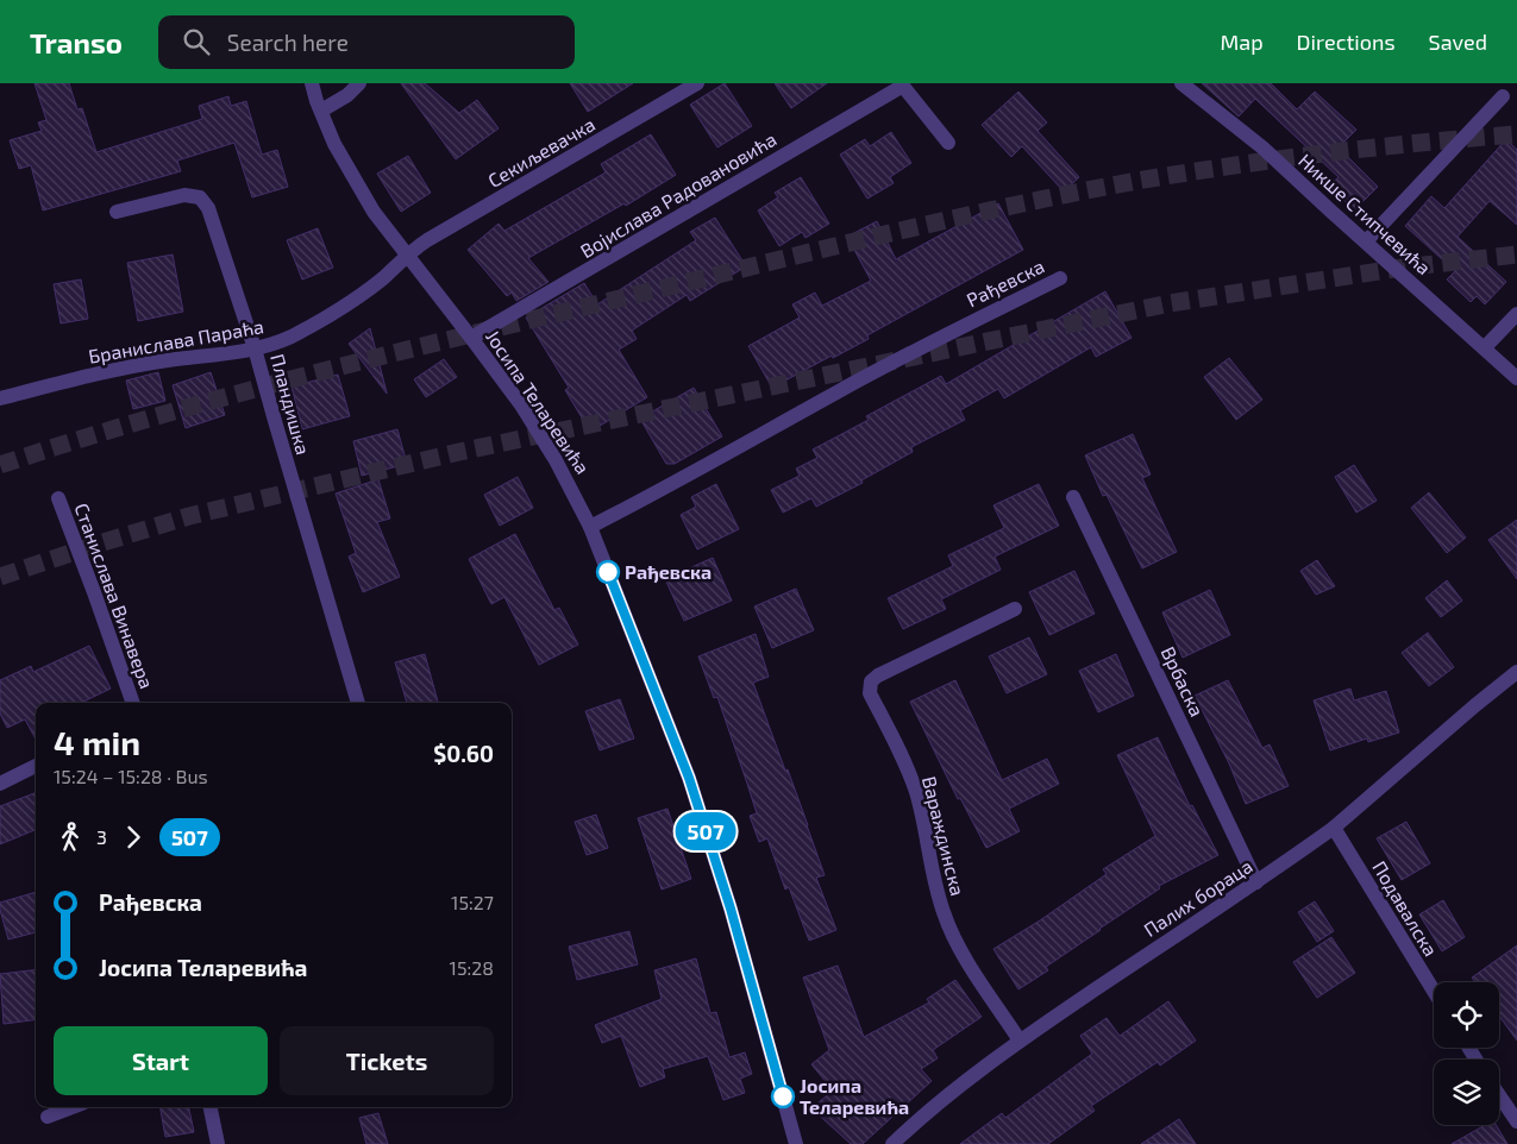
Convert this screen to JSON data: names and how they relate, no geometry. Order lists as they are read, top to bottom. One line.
{"streets":{"street":["Секиљевачка","Војислава Радовановића","Никше Стипчевића","Рађевска","Бранислава Параћа","Јосипа Теларевића","Пландишка","Станислава Винавера","Врбаска","Вараждинска","Палих бораца","Подавалска"]},"crossings":[["Секиљевачка","Бранислава Параћа"],["Секиљевачка","Јосипа Теларевића"],["Војислава Радовановића","Јосипа Теларевића"],["Рађевска","Јосипа Теларевића"],["Бранислава Параћа","Јосипа Теларевића"],["Бранислава Параћа","Пландишка"],["Врбаска","Палих бораца"],["Вараждинска","Палих бораца"],["Палих бораца","Подавалска"]],"places":["Рађевска","Јосипа Теларевића"],"lines":["bus line 507"],"page":{"header":"Transo","search":"Search here","nav":["Map","Directions","Saved"],"on_map":"507","heading":["4 min","15:24 – 15:28 · Bus","$0.60"],"legs":["3","507"],"list":[{"name":"Рађевска","value":"15:27"},{"name":"Јосипа Теларевића","value":"15:28"}],"buttons":["Start","Tickets"]}}
